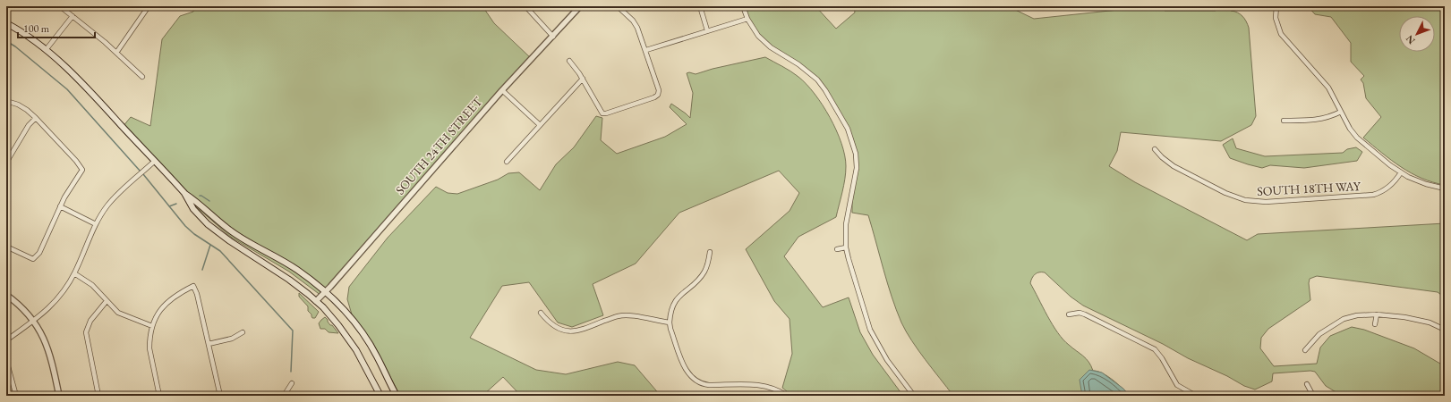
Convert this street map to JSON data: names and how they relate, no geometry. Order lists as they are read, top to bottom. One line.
{"streets":{"street":["SOUTH 24TH STREET","SOUTH 18TH WAY"]},"scale_bar":"100 m","north":"bottom left"}
